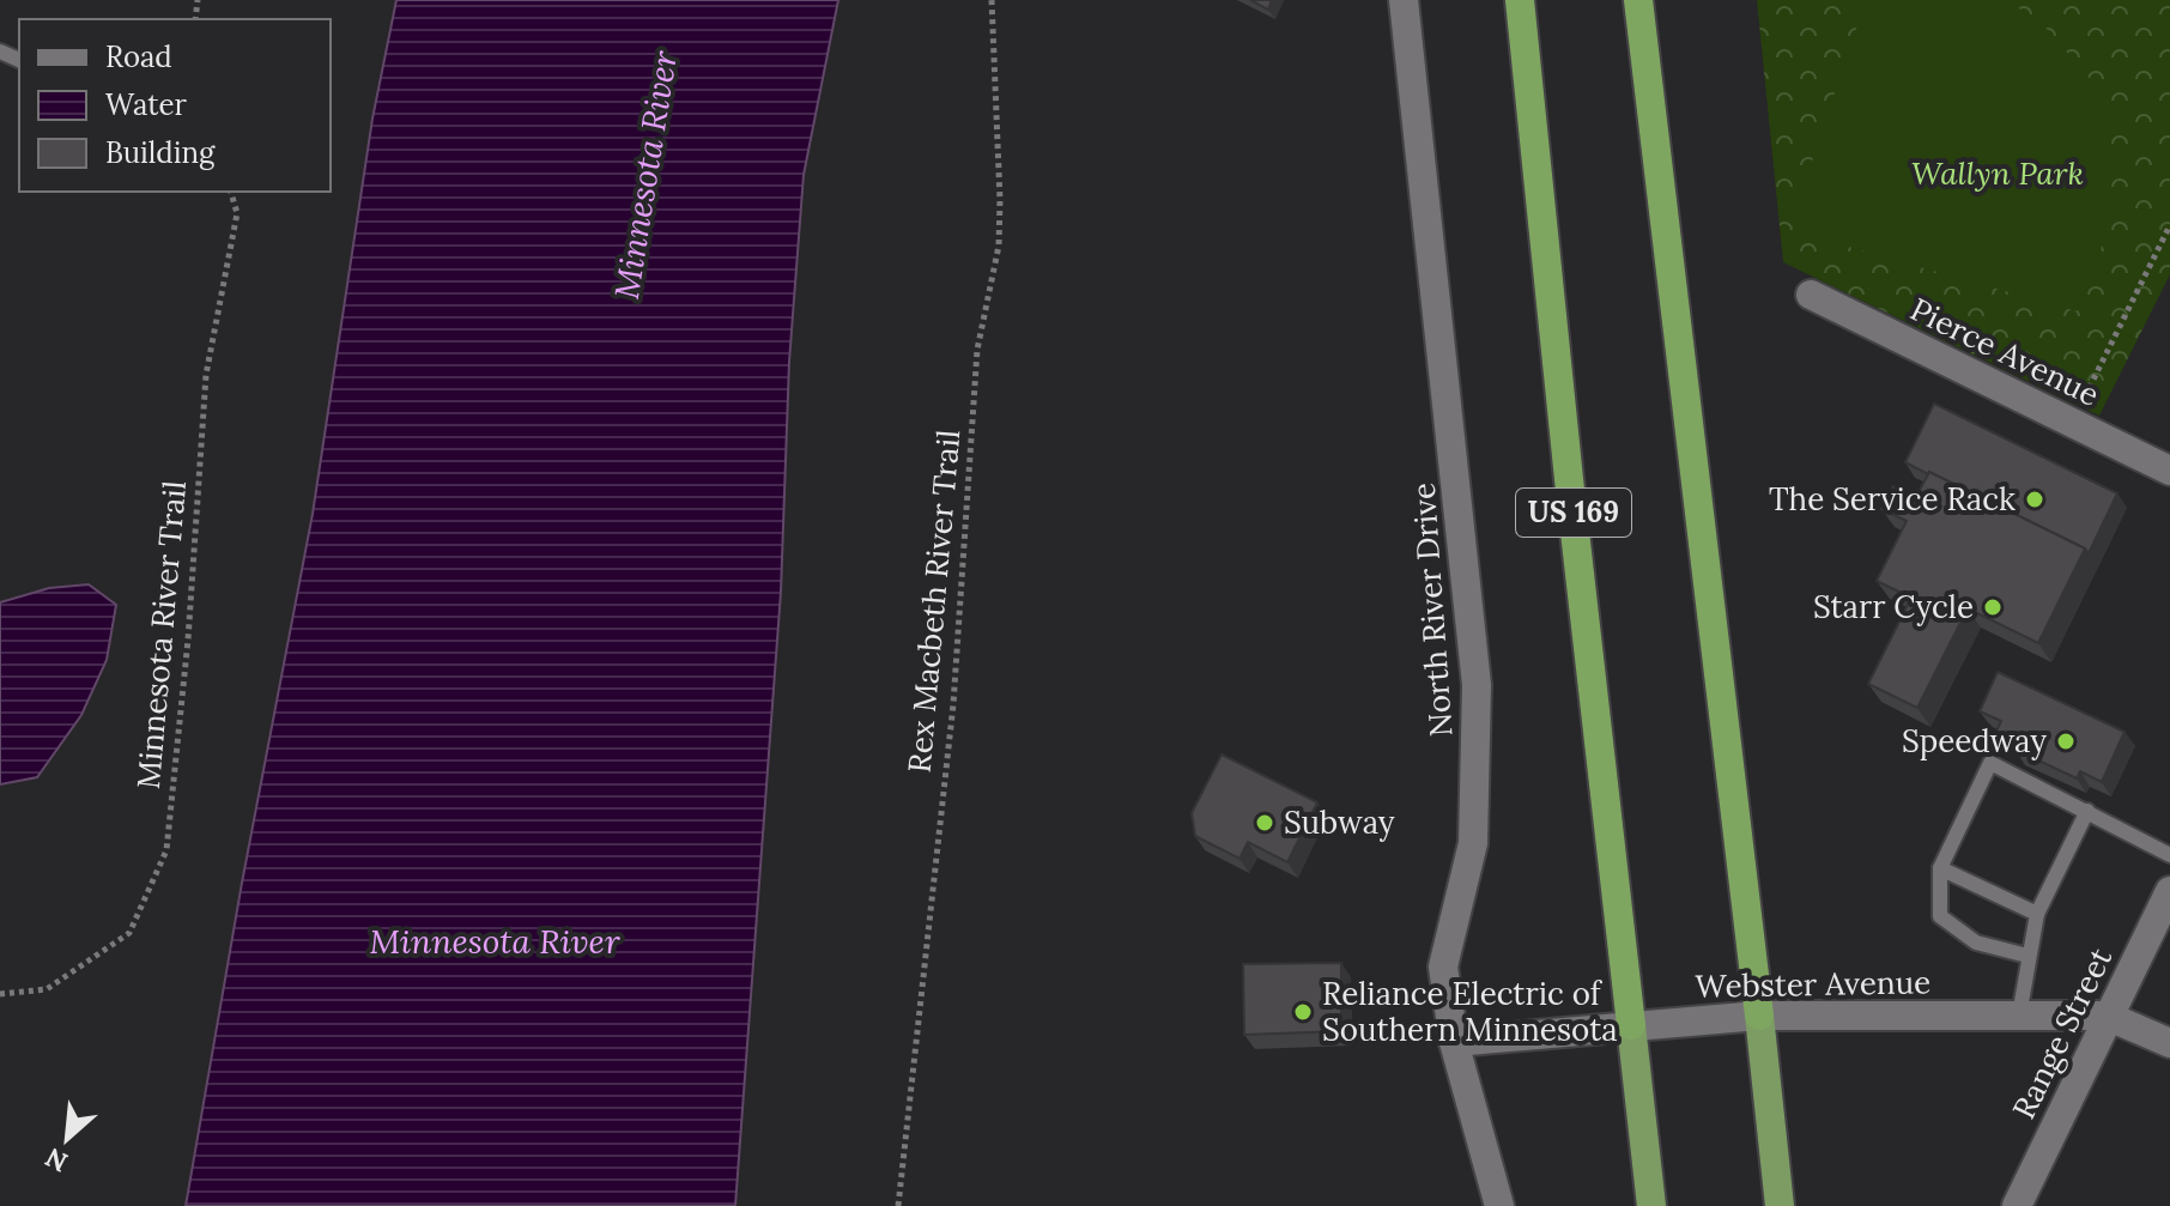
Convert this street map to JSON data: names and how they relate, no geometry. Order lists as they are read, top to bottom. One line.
{"streets":{"highway":["US 169"],"street":["Pierce Avenue","North River Drive","Webster Avenue","Range Street"],"path":["Rex Macbeth River Trail","Minnesota River Trail"]},"crossings":[["US 169","Webster Avenue"],["North River Drive","Webster Avenue"],["Webster Avenue","Range Street"]],"water":["Minnesota River"],"parks":["Wallyn Park"],"places":["The Service Rack","Starr Cycle","Speedway","Subway","Reliance Electric of Southern Minnesota"],"legend":["Road","Water","Building"],"north":"bottom left"}
